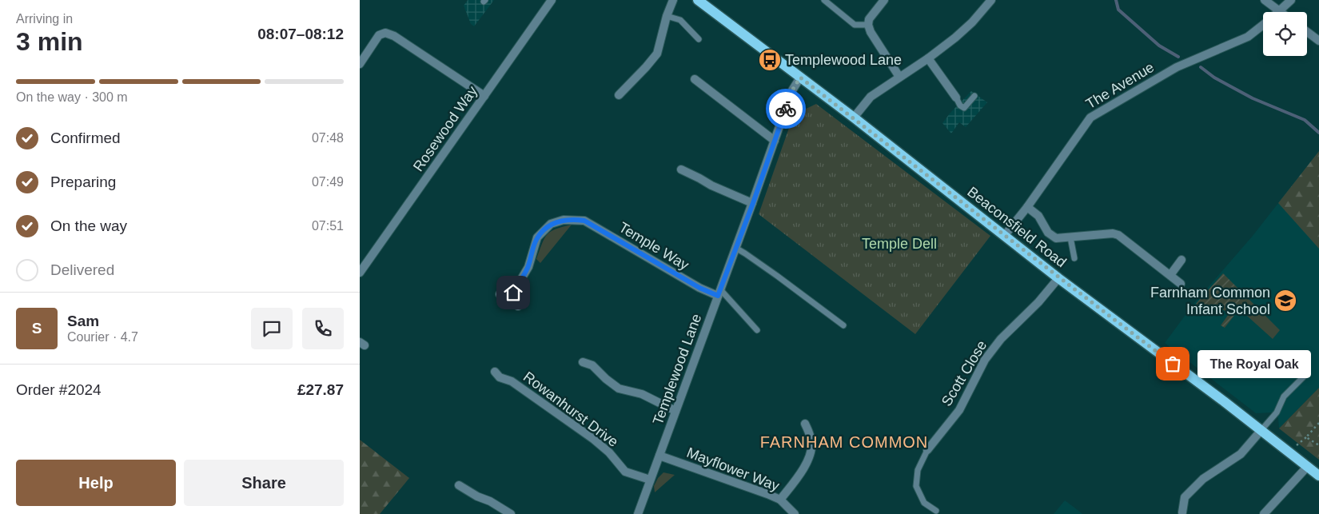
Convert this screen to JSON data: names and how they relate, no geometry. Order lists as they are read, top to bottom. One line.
{"streets":{"main road":["Beaconsfield Road"],"street":["The Avenue","Rosewood Way","Temple Way","Templewood Lane","Scott Close","Rowanhurst Drive","Mayflower Way"]},"crossings":[["The Avenue","Beaconsfield Road"],["Beaconsfield Road","Templewood Lane"],["Beaconsfield Road","Scott Close"],["Temple Way","Templewood Lane"],["Templewood Lane","Rowanhurst Drive"],["Templewood Lane","Mayflower Way"]],"districts":["FARNHAM COMMON"],"parks":["Temple Dell"],"places":{"bus stop":["Templewood Lane"],"school or university":["Farnham Common Infant School"],"other":["The Royal Oak"]},"page":{"heading":["3 min","Arriving in","08:07–08:12"],"panel":["Sam","Courier · 4.7","Order #2024","£27.87"],"bar":"On the way · 300 m","list":[["Confirmed","07:48"],["Preparing","07:49"],["On the way","07:51"],"Delivered"],"round":"S","bubble":"The Royal Oak","buttons":["Help","Share"]}}
